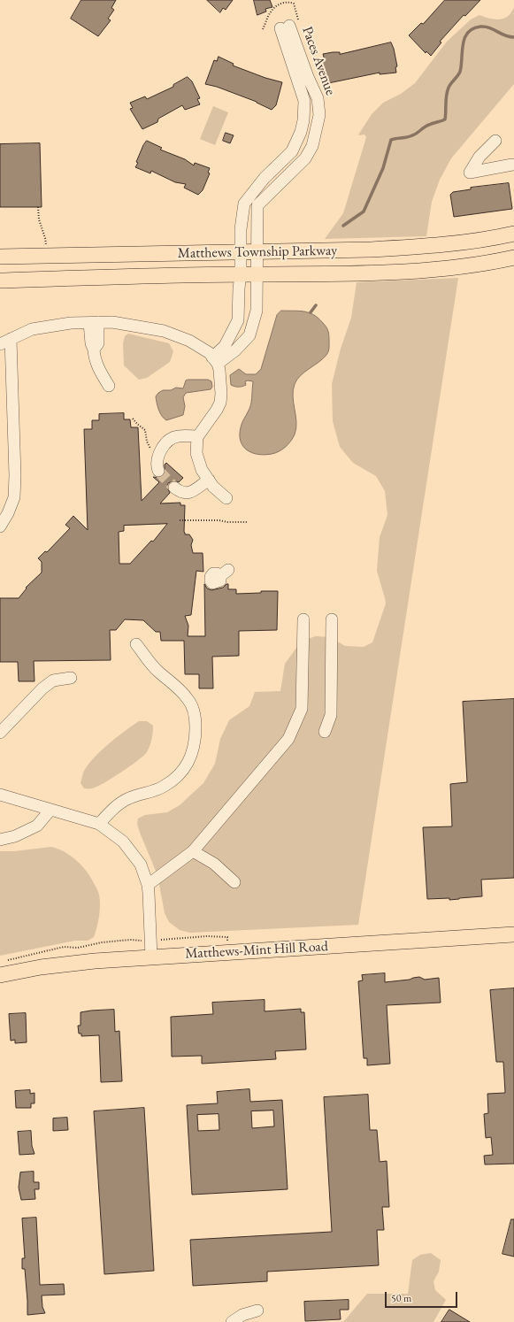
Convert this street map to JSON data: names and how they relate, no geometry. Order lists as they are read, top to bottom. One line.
{"streets":{"main road":["Matthews Township Parkway","Matthews-Mint Hill Road"],"street":["Paces Avenue"]},"crossings":[["Paces Avenue","Matthews Township Parkway"]],"scale_bar":"50 m"}
